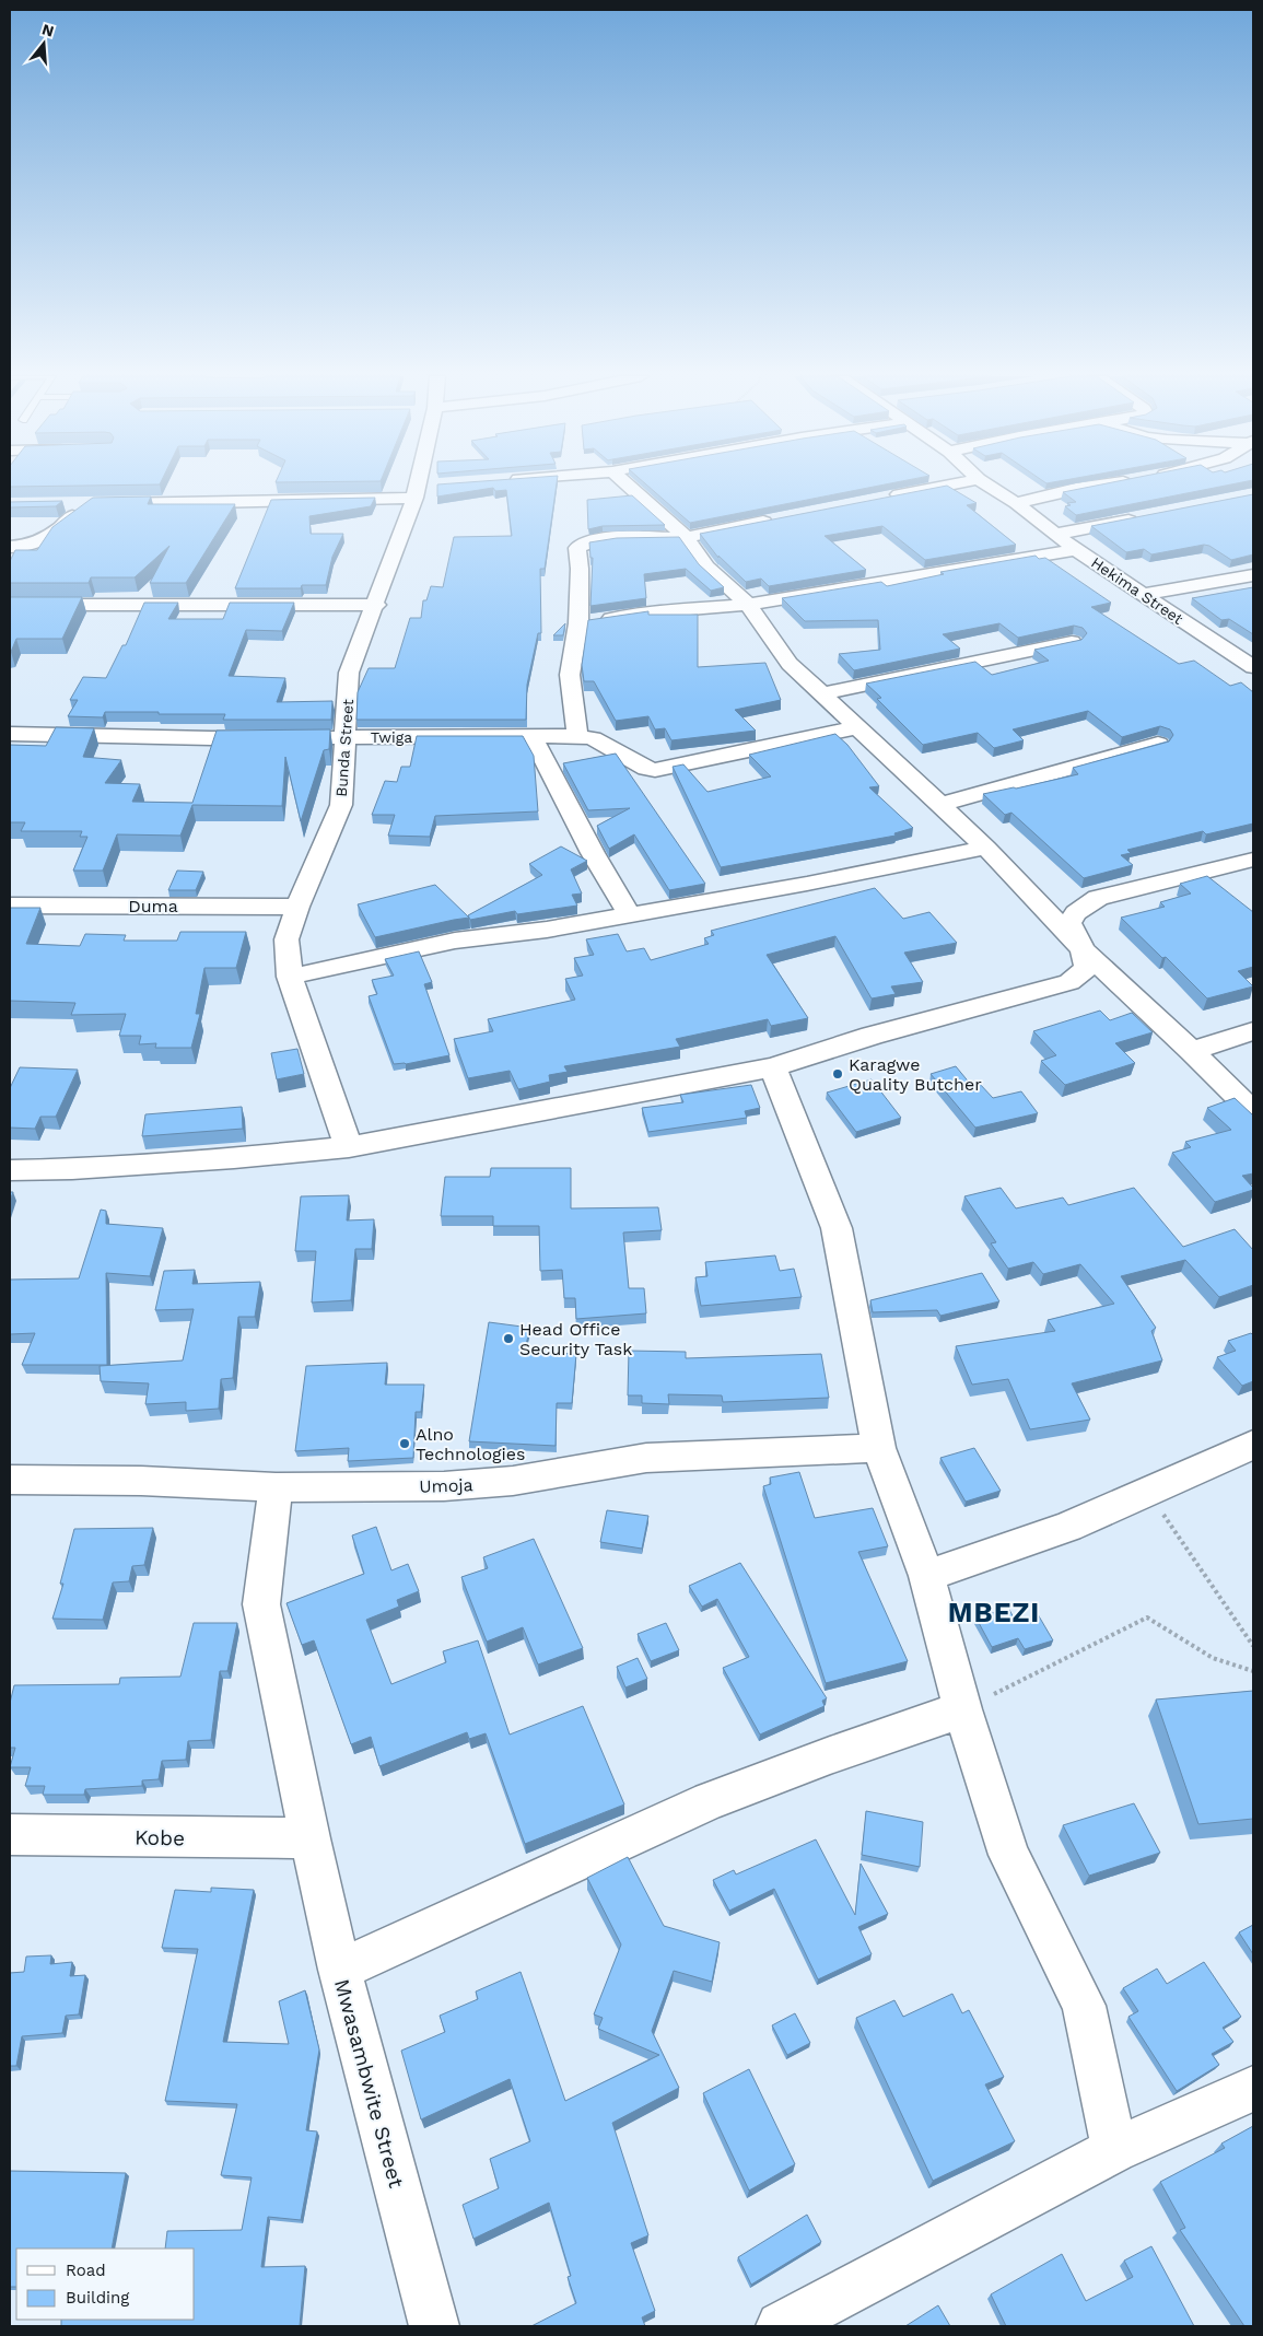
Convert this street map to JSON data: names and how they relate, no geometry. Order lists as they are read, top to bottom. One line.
{"streets":{"street":["Hekima Street","Twiga","Bunda Street","Duma","Umoja","Kobe","Mwasambwite Street"]},"crossings":[["Twiga","Bunda Street"],["Bunda Street","Duma"],["Umoja","Mwasambwite Street"],["Kobe","Mwasambwite Street"]],"districts":["MBEZI"],"places":["Karagwe Quality Butcher","Head Office Security Task","Alno Technologies"],"legend":["Road","Building"],"north":"top"}
